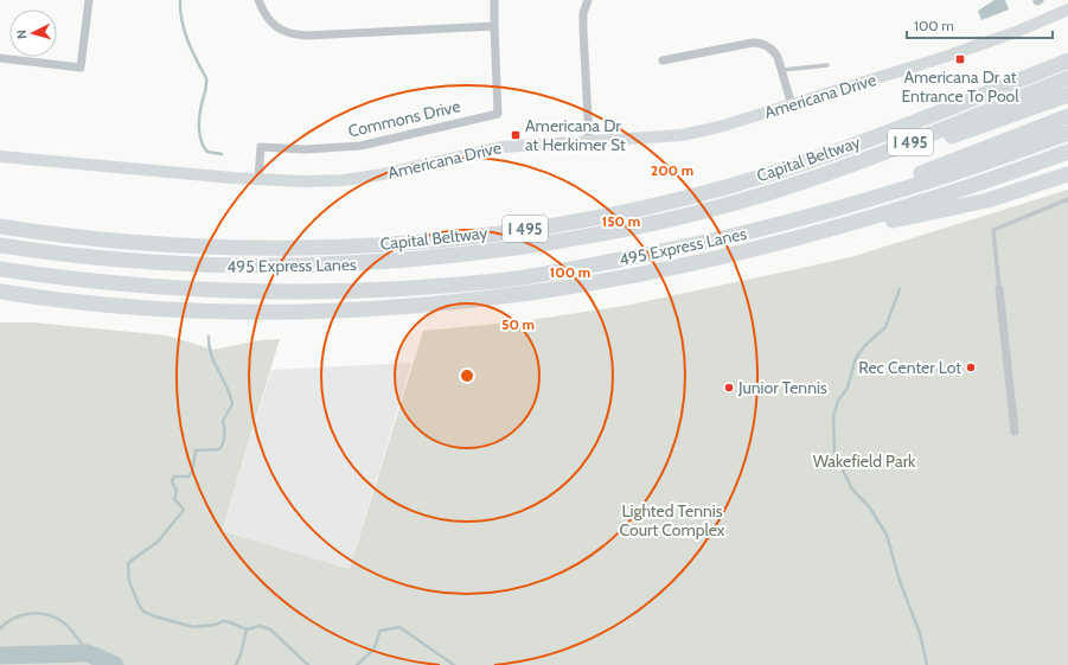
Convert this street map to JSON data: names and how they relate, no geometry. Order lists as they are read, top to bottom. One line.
{"streets":{"highway":["I 495","Capital Beltway","495 Express Lanes"],"street":["Americana Drive","Commons Drive"]},"crossings":[["Americana Drive","Commons Drive"]],"parks":["Wakefield Park","Lighted Tennis Court Complex"],"places":{"transit":["Americana Dr at Entrance To Pool","Americana Dr at Herkimer St"],"other":["Rec Center Lot","Junior Tennis"]},"scale_bar":"100 m","north":"left","rings":["200 m","150 m","100 m","50 m"]}
